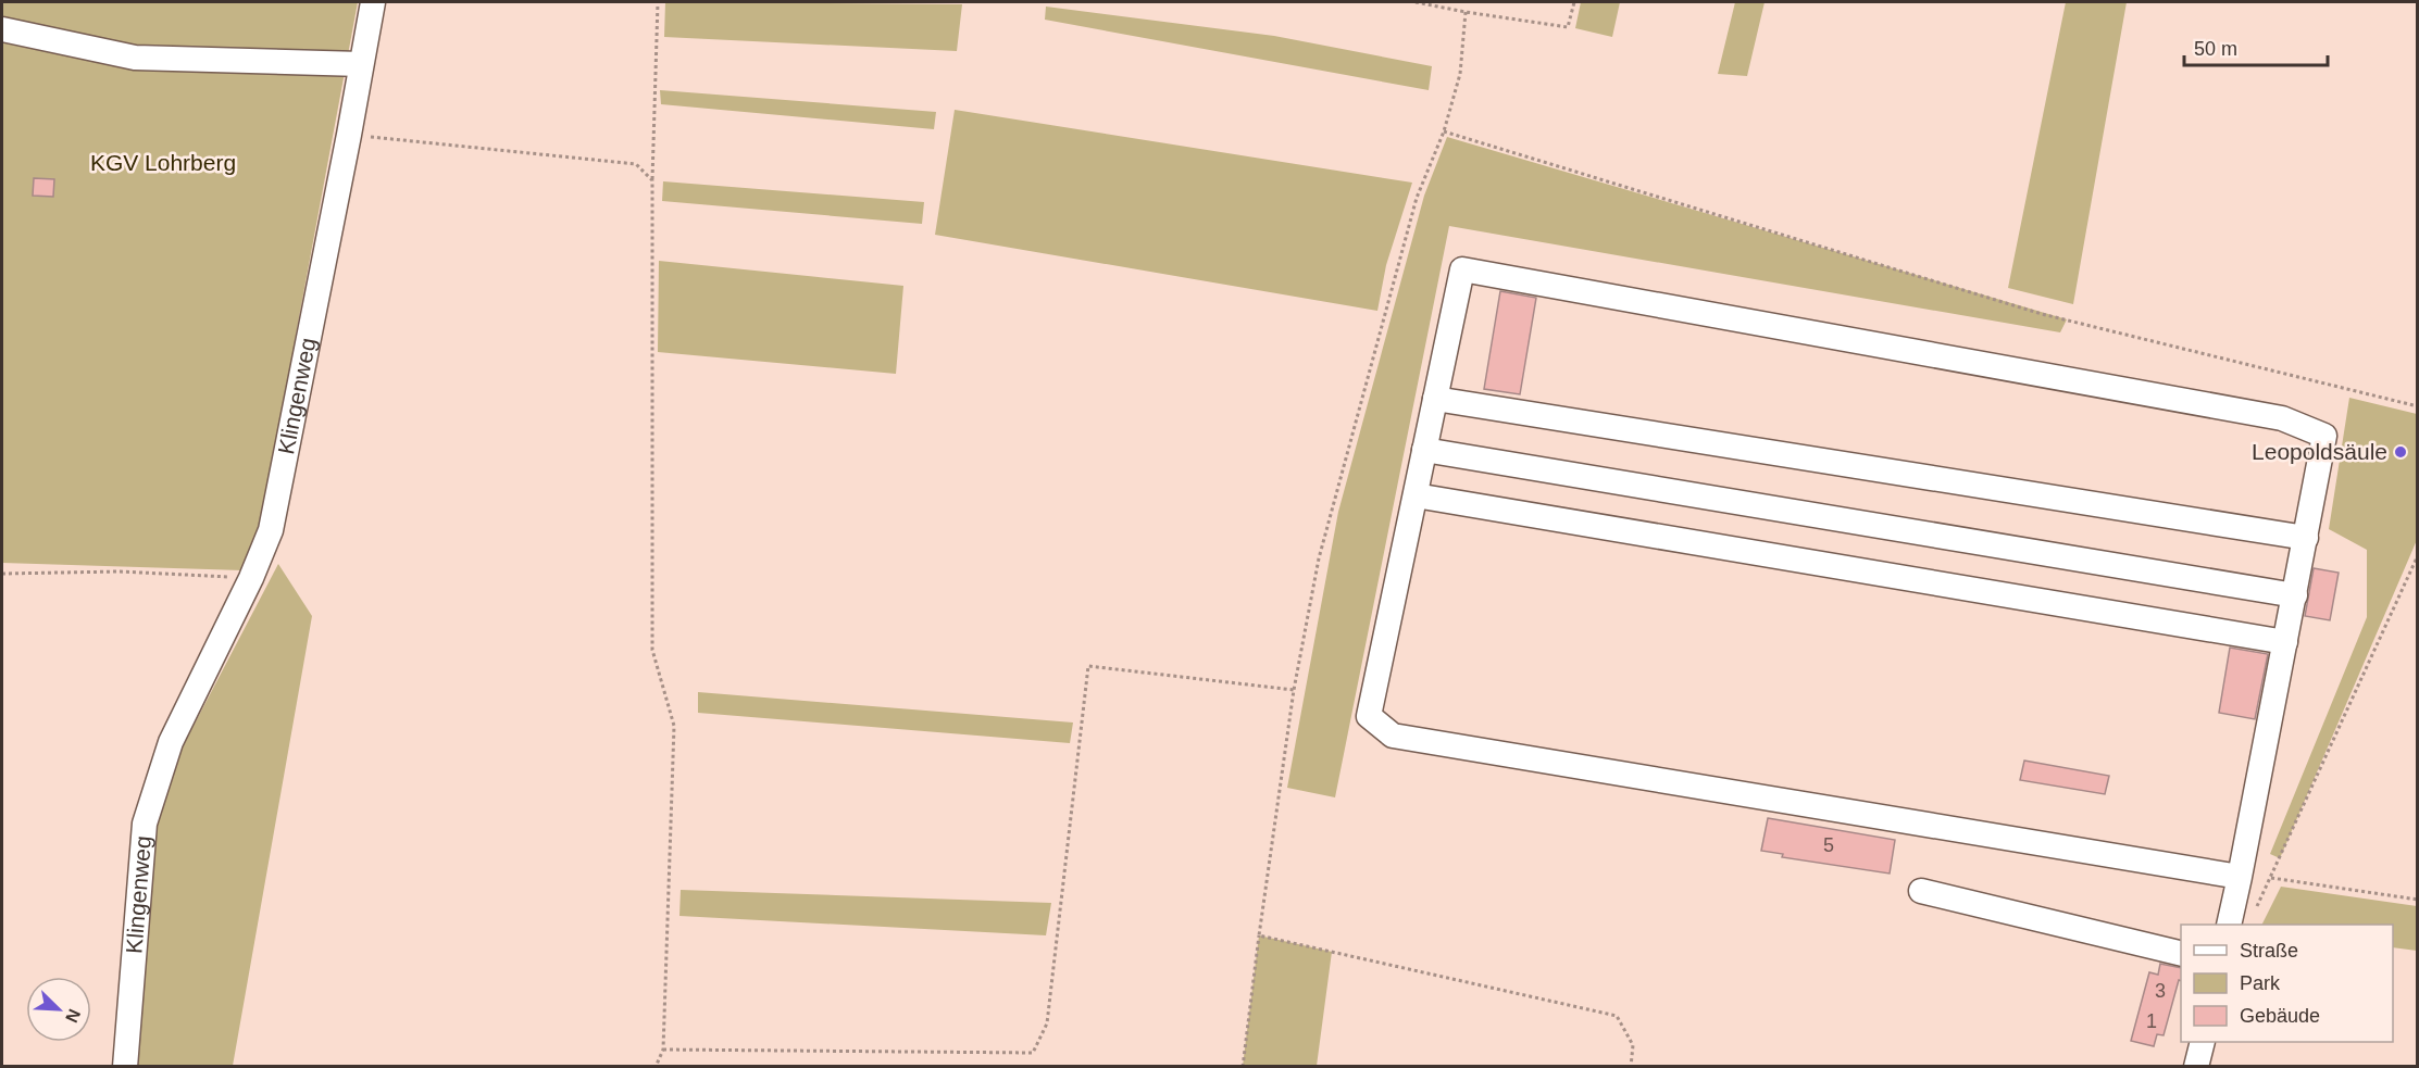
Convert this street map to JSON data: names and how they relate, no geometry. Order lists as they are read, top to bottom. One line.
{"streets":{"street":["Klingenweg"]},"parks":["KGV Lohrberg"],"places":["Leopoldsäule"],"house_numbers":["5","3","1"],"legend":["Straße","Park","Gebäude"],"scale_bar":"50 m","north":"bottom right"}
